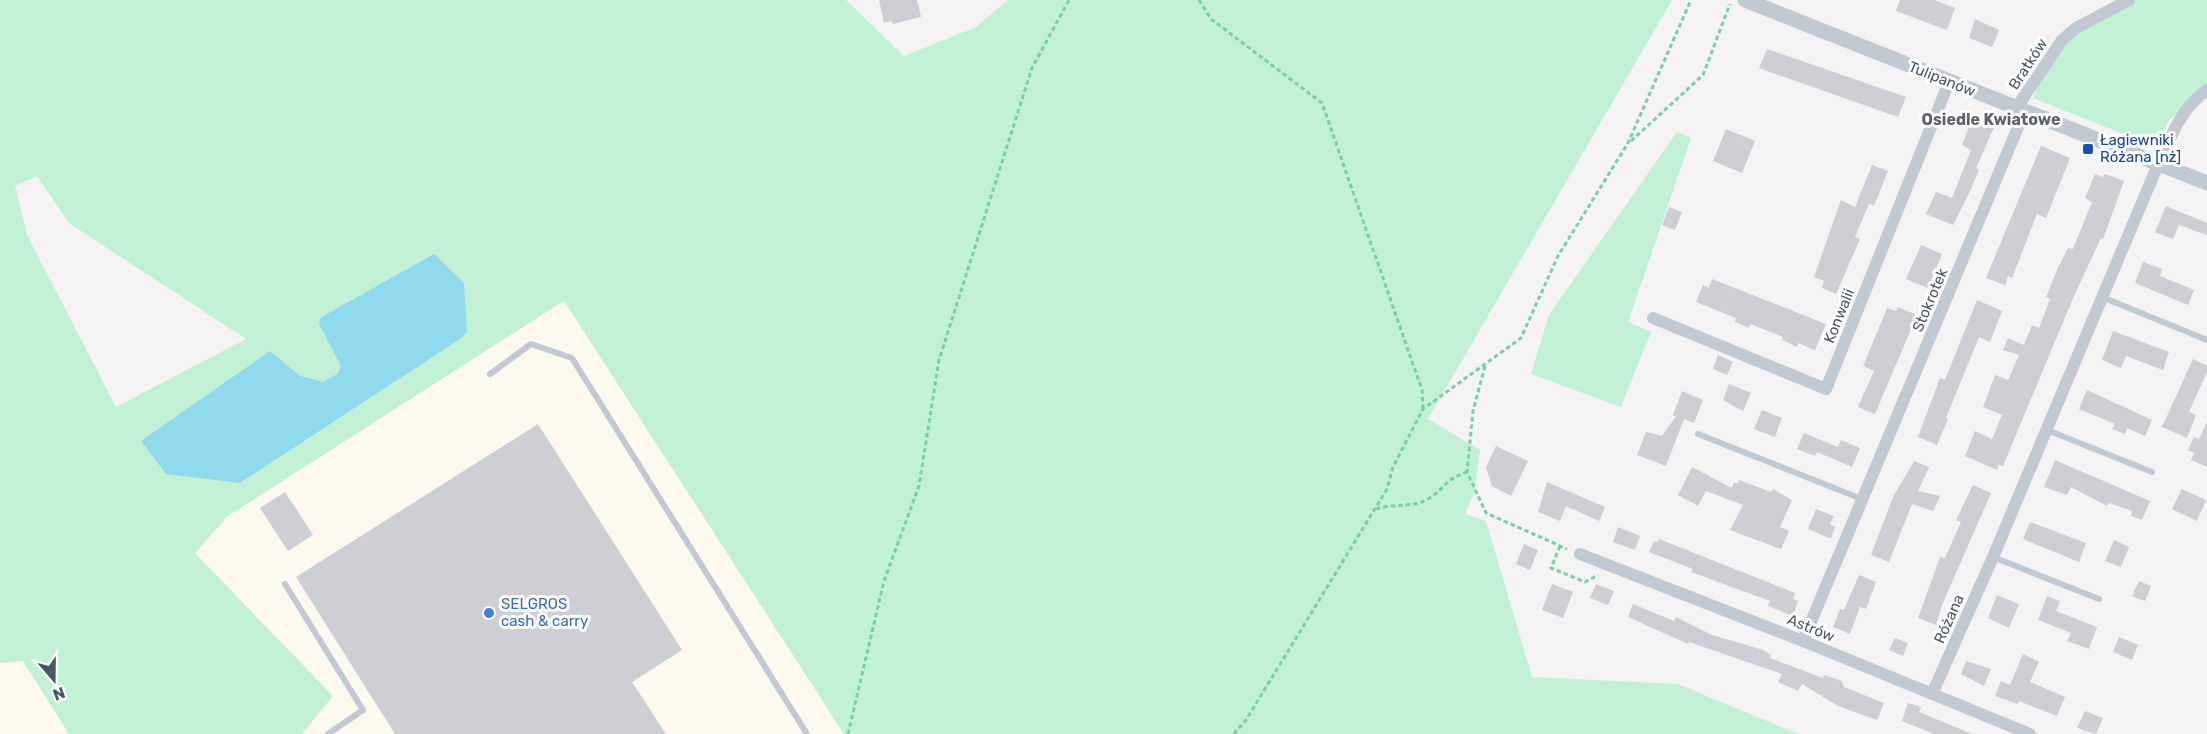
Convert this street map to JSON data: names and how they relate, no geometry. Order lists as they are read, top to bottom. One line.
{"streets":{"street":["Bratków","Tulipanów","Stokrotek","Konwalii","Różana","Astrów"]},"crossings":[["Bratków","Tulipanów"],["Bratków","Stokrotek"],["Tulipanów","Stokrotek"],["Tulipanów","Konwalii"],["Tulipanów","Różana"],["Stokrotek","Astrów"],["Różana","Astrów"]],"districts":["Osiedle Kwiatowe"],"places":{"transit":["Łagiewniki Różana [nż]"],"other":["SELGROS cash & carry"]},"north":"bottom"}
